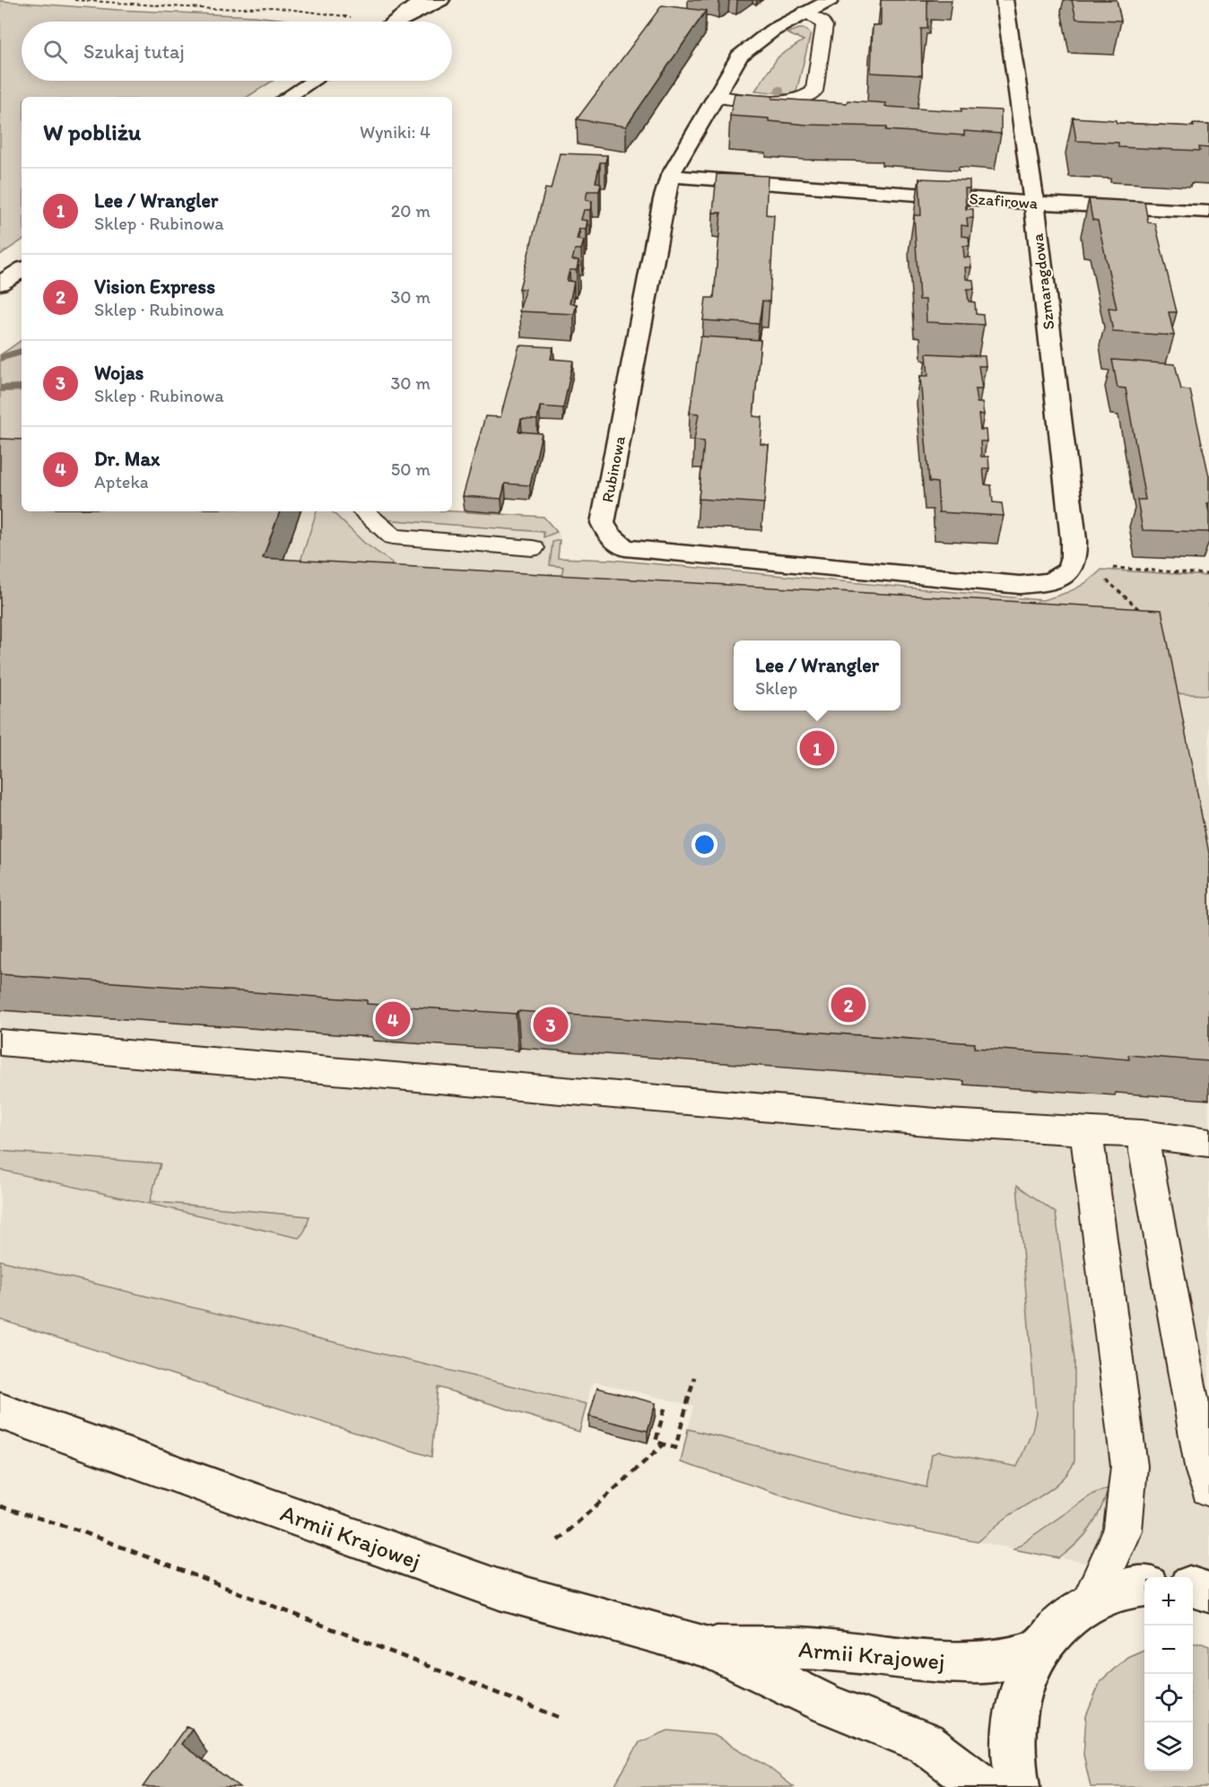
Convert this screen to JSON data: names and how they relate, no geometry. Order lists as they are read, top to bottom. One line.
{"streets":{"street":["Szafirowa","Szmaragdowa","Rubinowa","Armii Krajowej"]},"crossings":[["Szafirowa","Szmaragdowa"],["Szafirowa","Rubinowa"],["Szmaragdowa","Rubinowa"]],"page":{"search":"Szukaj tutaj","heading":["W pobliżu","Wyniki: 4"],"list":[{"mark":"1","name":"Lee / Wrangler","note":"Sklep · Rubinowa","value":"20 m"},{"mark":"2","name":"Vision Express","note":"Sklep · Rubinowa","value":"30 m"},{"mark":"3","name":"Wojas","note":"Sklep · Rubinowa","value":"30 m"},{"mark":"4","name":"Dr. Max","note":"Apteka","value":"50 m"}],"popup":["Lee / Wrangler","Sklep"],"pins":["1","2","4","3"],"map_buttons":["+","−"]}}
